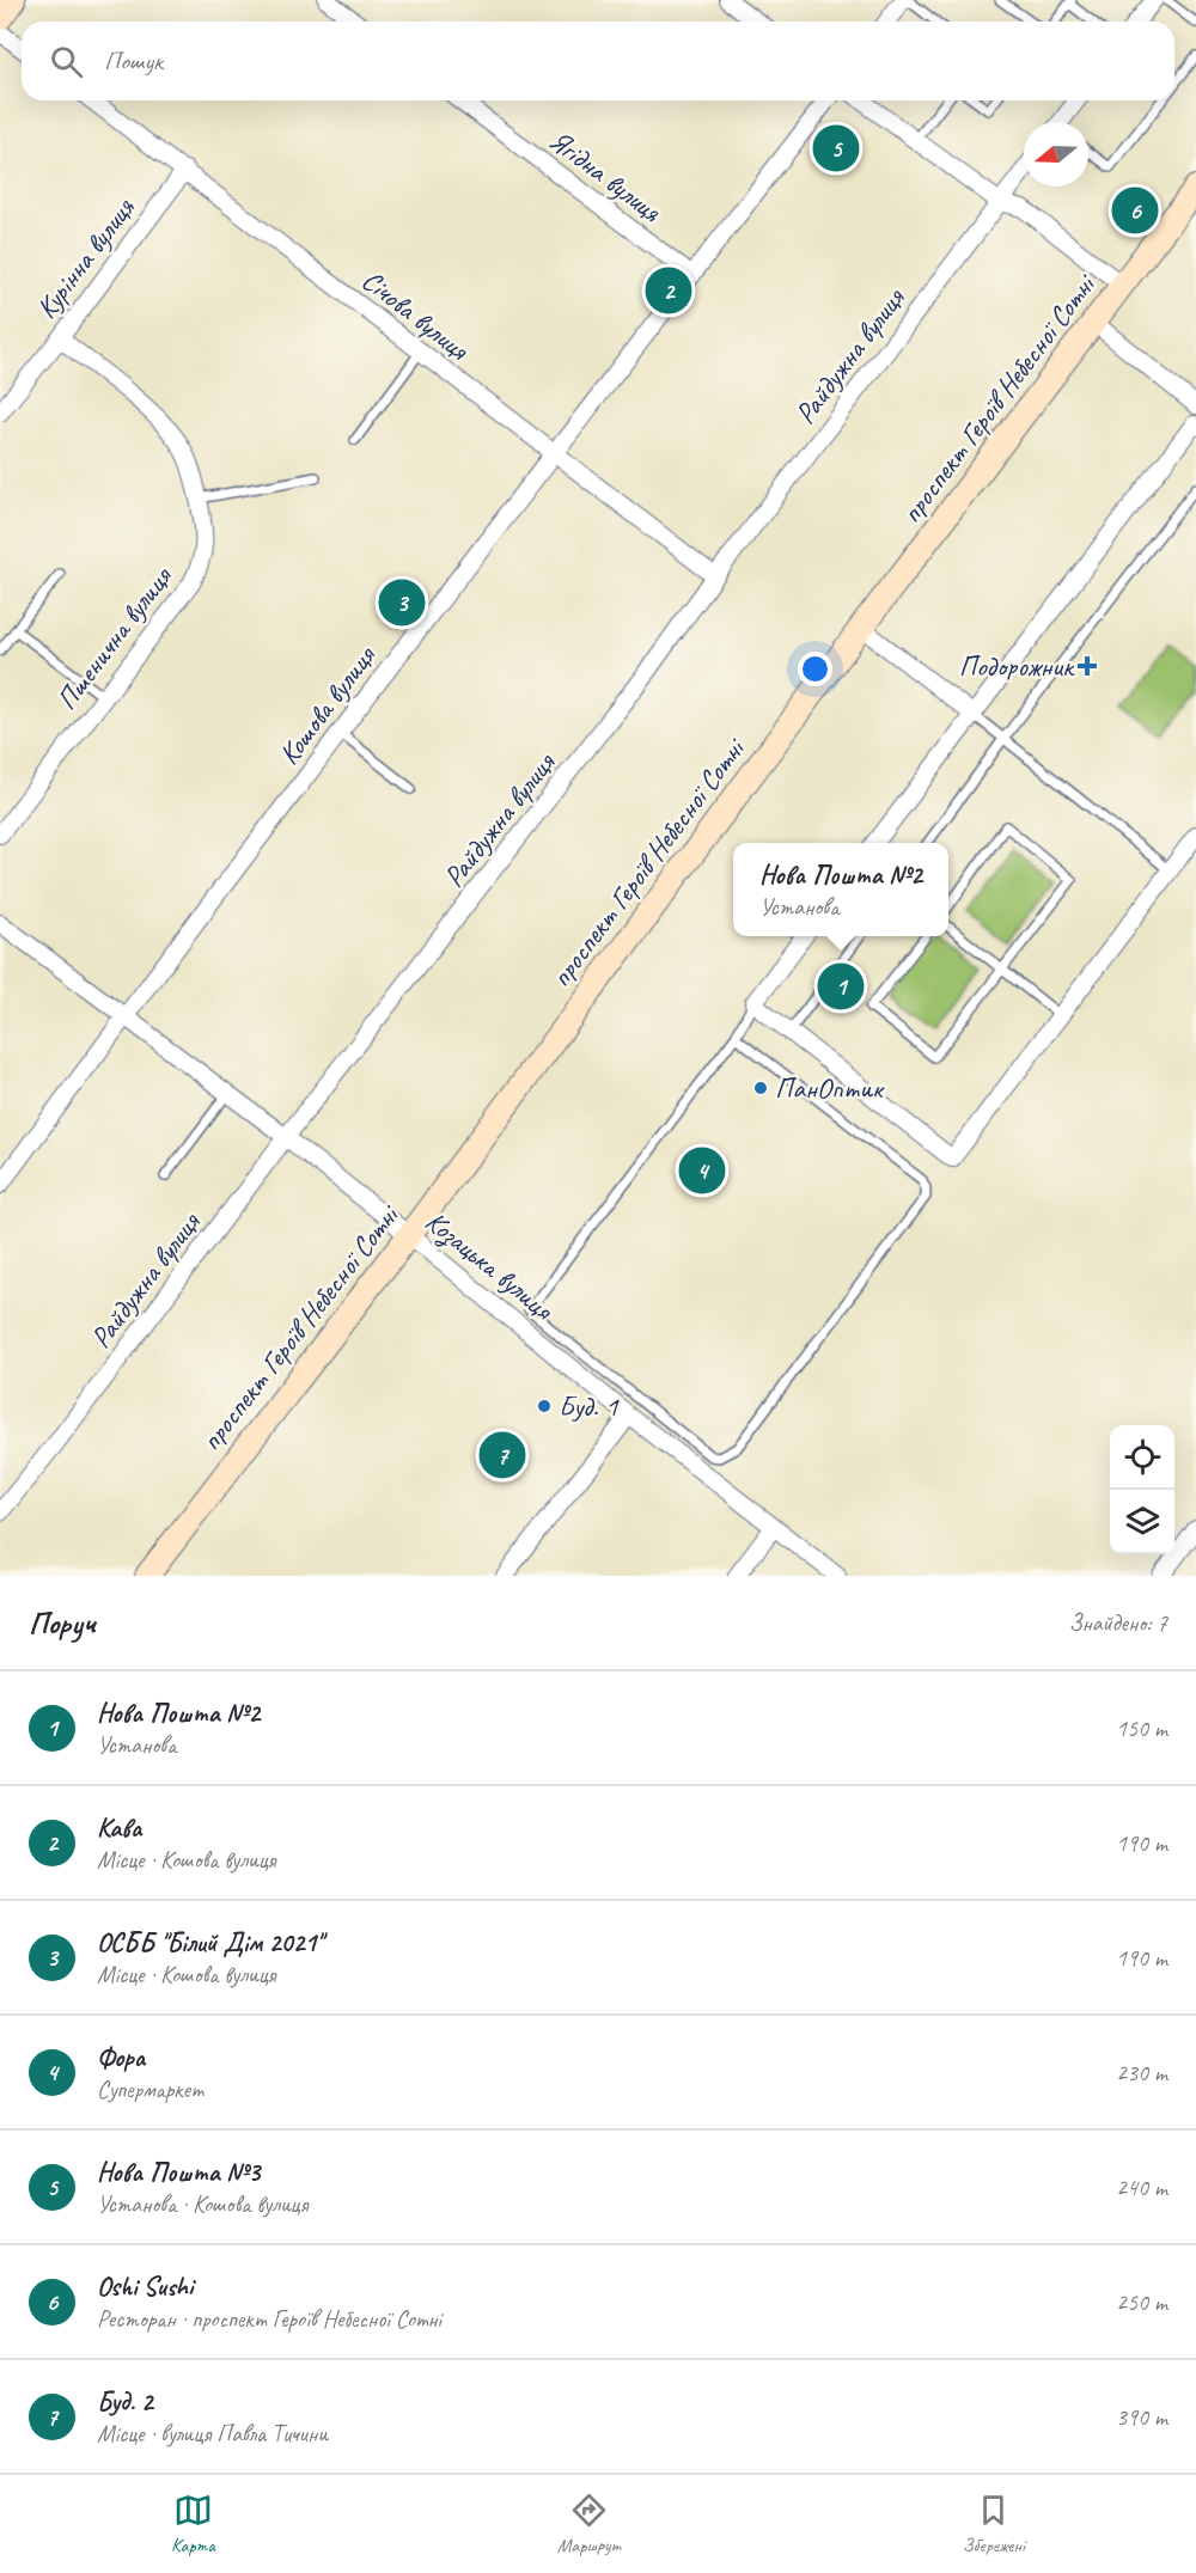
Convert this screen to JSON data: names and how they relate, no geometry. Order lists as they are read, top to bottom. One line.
{"streets":{"street":["Ягідна вулиця","Курінна вулиця","Січова вулиця","Райдужна вулиця","проспект Героїв Небесної Сотні","Пшенична вулиця","Кошова вулиця","Козацька вулиця"]},"crossings":[["Ягідна вулиця","Кошова вулиця"],["Курінна вулиця","Січова вулиця"],["Курінна вулиця","Пшенична вулиця"],["Січова вулиця","Райдужна вулиця"],["Січова вулиця","Кошова вулиця"],["Райдужна вулиця","Козацька вулиця"],["проспект Героїв Небесної Сотні","Козацька вулиця"],["Кошова вулиця","Козацька вулиця"]],"places":{"health":["Подорожник"],"other":["ПанОптик","Буд. 1"]},"north":"left","page":{"search":"Пошук","pins":["5","6","2","3","1","4","7"],"popup":["Нова Пошта №2","Установа"],"heading":["Поруч","Знайдено: 7"],"list":[{"mark":"1","name":"Нова Пошта №2","note":"Установа","value":"150 m"},{"mark":"2","name":"Кава","note":"Місце · Кошова вулиця","value":"190 m"},{"mark":"3","name":"ОСББ \"Білий Дім 2021\"","note":"Місце · Кошова вулиця","value":"190 m"},{"mark":"4","name":"Фора","note":"Супермаркет","value":"230 m"},{"mark":"5","name":"Нова Пошта №3","note":"Установа · Кошова вулиця","value":"240 m"},{"mark":"6","name":"Oshi Sushi","note":"Ресторан · проспект Героїв Небесної Сотні","value":"250 m"},{"mark":"7","name":"Буд. 2","note":"Місце · вулиця Павла Тичини","value":"390 m"}],"nav":["Карта","Маршрут","Збережені"]}}
